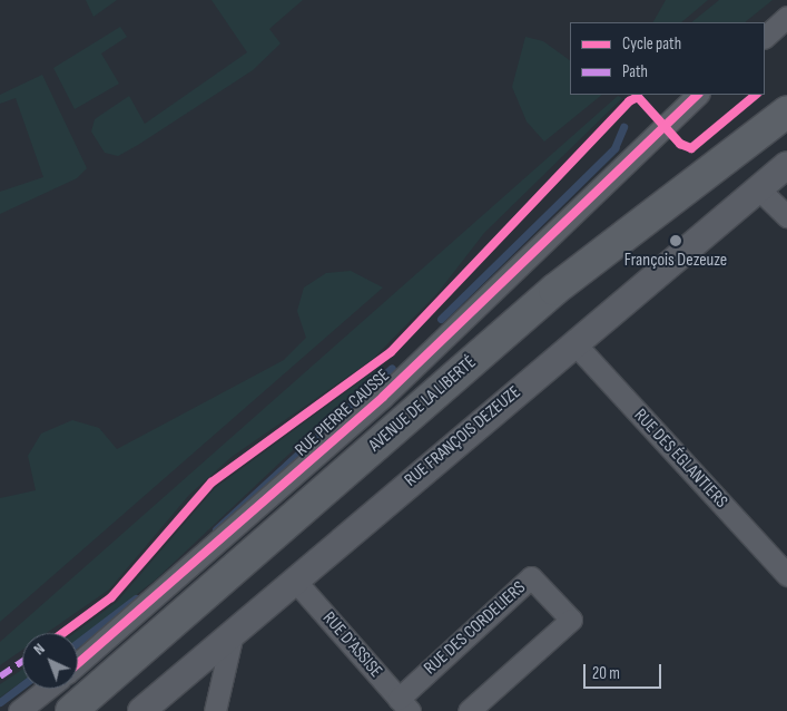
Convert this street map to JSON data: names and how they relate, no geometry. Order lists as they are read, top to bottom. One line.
{"streets":{"main road":["AVENUE DE LA LIBERTÉ"],"street":["RUE PIERRE CAUSSE","RUE FRANÇOIS DEZEUZE","RUE DES ÉGLANTIERS","RUE DES CORDELIERS","RUE D'ASSISE"]},"crossings":[["RUE FRANÇOIS DEZEUZE","RUE DES ÉGLANTIERS"],["RUE FRANÇOIS DEZEUZE","RUE D'ASSISE"],["RUE DES CORDELIERS","RUE D'ASSISE"]],"places":["François Dezeuze"],"legend":["Cycle path","Path"],"scale_bar":"20 m","north":"top left"}
